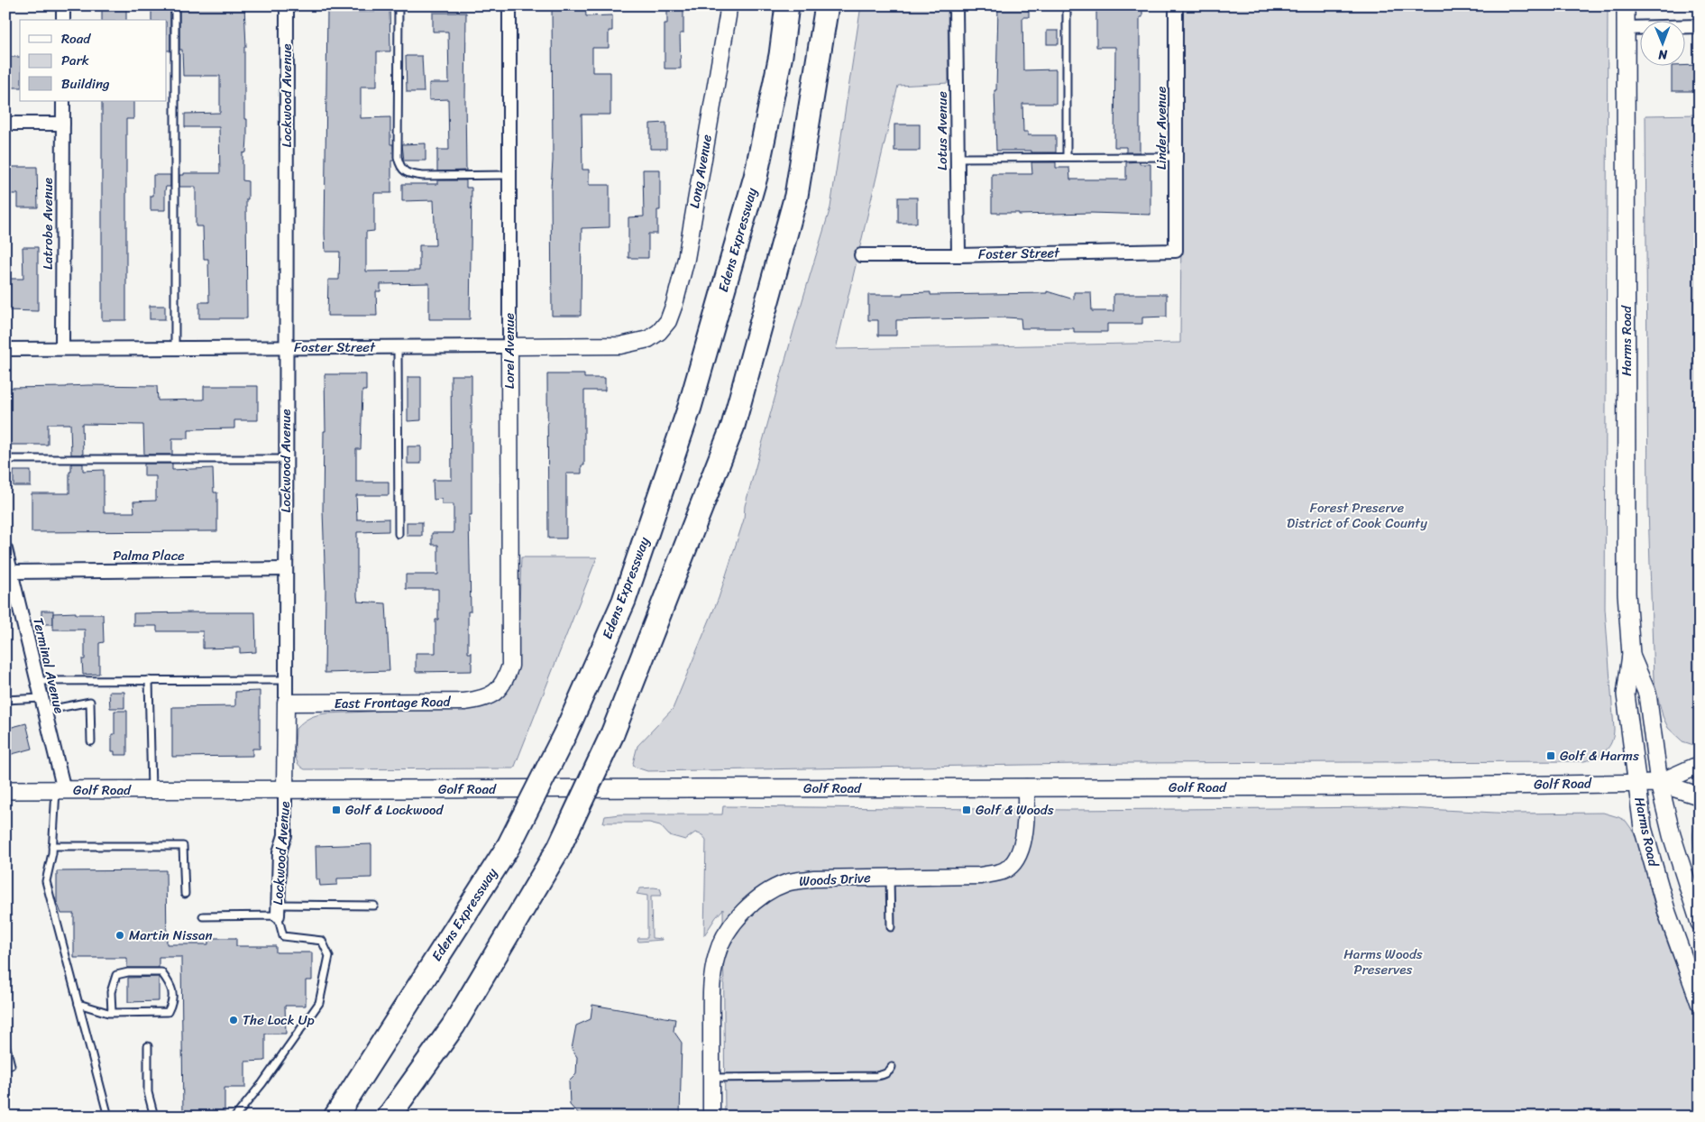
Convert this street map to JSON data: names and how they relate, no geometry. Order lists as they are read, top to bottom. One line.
{"streets":{"highway":["Edens Expressway"],"main road":["Harms Road","Golf Road"],"street":["Lockwood Avenue","Linder Avenue","Lotus Avenue","Long Avenue","Latrobe Avenue","Foster Street","Lorel Avenue","Palma Place","Terminal Avenue","East Frontage Road","Woods Drive"]},"crossings":[["Lockwood Avenue","Foster Street"],["Lockwood Avenue","Palma Place"],["Lockwood Avenue","East Frontage Road"],["Lockwood Avenue","Golf Road"],["Linder Avenue","Foster Street"],["Lotus Avenue","Foster Street"],["Long Avenue","Foster Street"],["Latrobe Avenue","Foster Street"],["Foster Street","Lorel Avenue"],["Harms Road","Golf Road"],["Lorel Avenue","East Frontage Road"],["Palma Place","Terminal Avenue"],["Terminal Avenue","Golf Road"],["Golf Road","Woods Drive"]],"parks":["Forest Preserve District of Cook County","Harms Woods Preserves"],"places":{"transit":["Golf & Harms","Golf & Lockwood","Golf & Woods"],"other":["Martin Nissan","The Lock Up"]},"legend":["Road","Park","Building"],"north":"bottom"}
